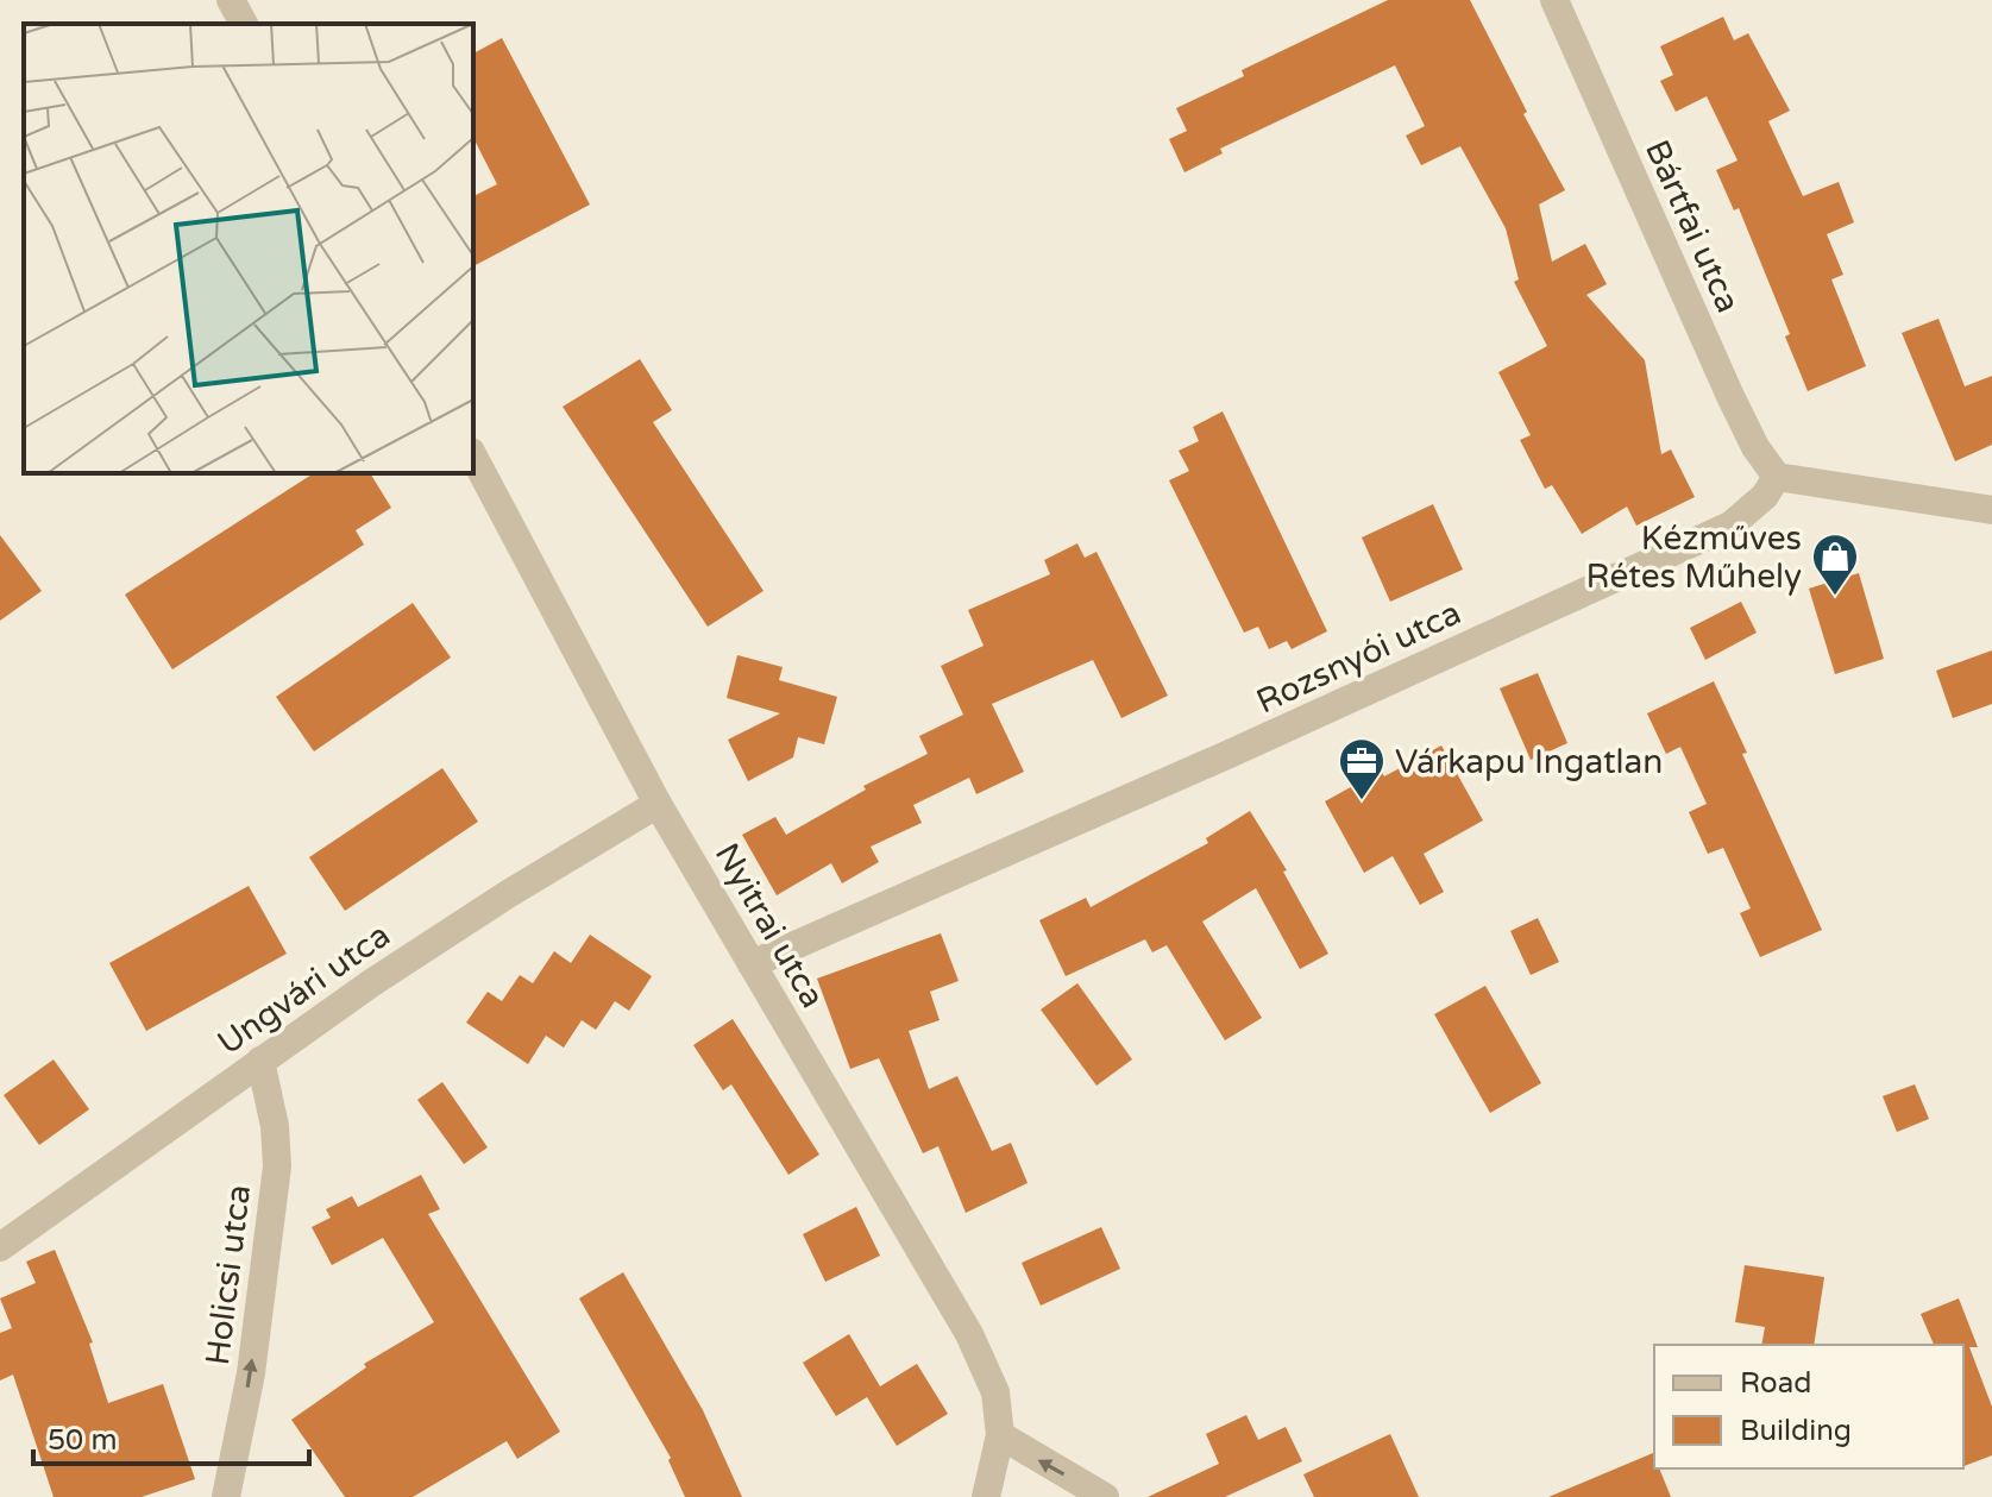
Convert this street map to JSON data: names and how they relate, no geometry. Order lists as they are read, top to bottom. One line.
{"streets":{"street":["Bártfai utca","Rozsnyói utca","Nyitrai utca","Ungvári utca","Holicsi utca"]},"crossings":[["Bártfai utca","Rozsnyói utca"],["Rozsnyói utca","Nyitrai utca"],["Nyitrai utca","Ungvári utca"],["Ungvári utca","Holicsi utca"]],"one_way":["Holicsi utca"],"places":{"shop":["Kézműves Rétes Műhely"],"office":["Várkapu Ingatlan"]},"legend":["Road","Building"],"scale_bar":"50 m"}
